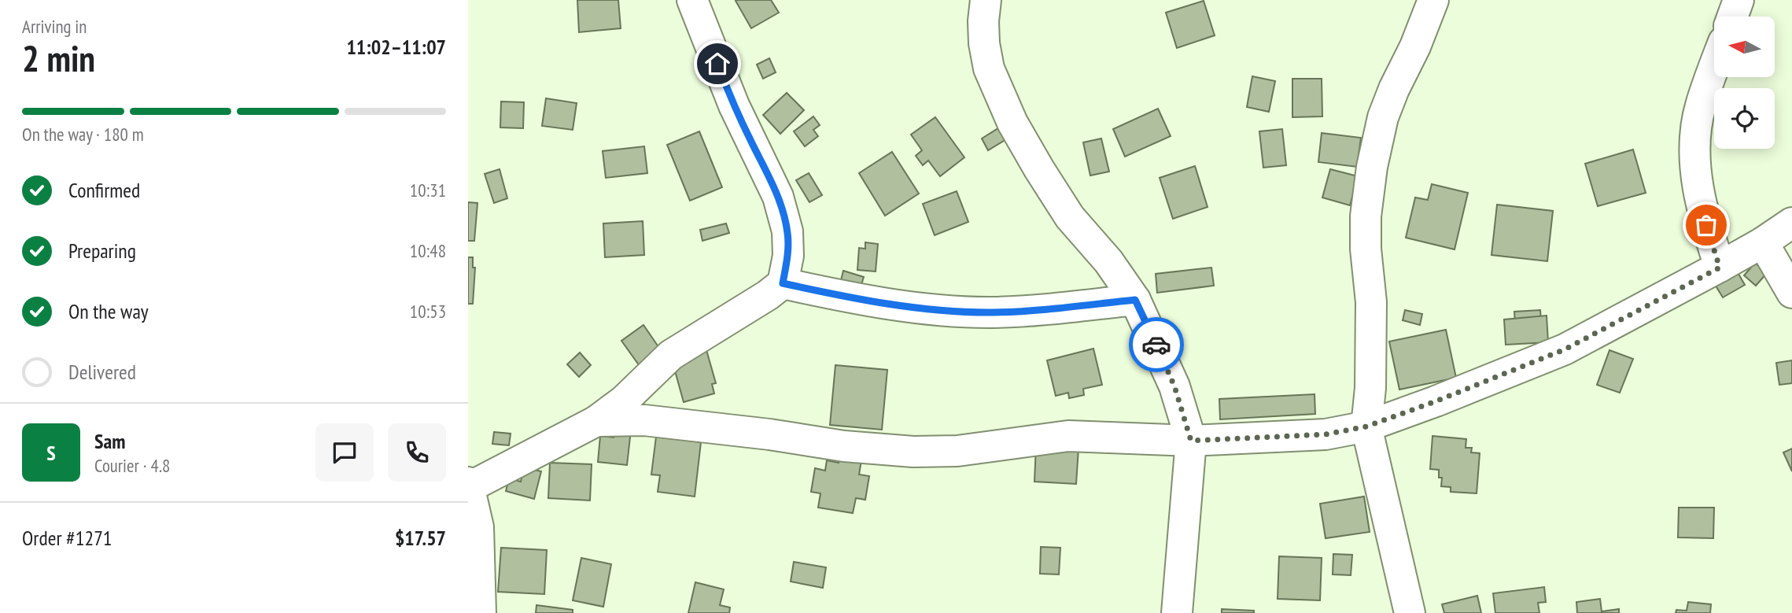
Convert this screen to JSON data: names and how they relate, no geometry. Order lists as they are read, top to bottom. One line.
{"north":"left","page":{"heading":["2 min","Arriving in","11:02–11:07"],"panel":["Sam","Courier · 4.8","Order #1271","$17.57"],"bar":"On the way · 180 m","list":[["Confirmed","10:31"],["Preparing","10:48"],["On the way","10:53"],"Delivered"],"round":"S"}}
